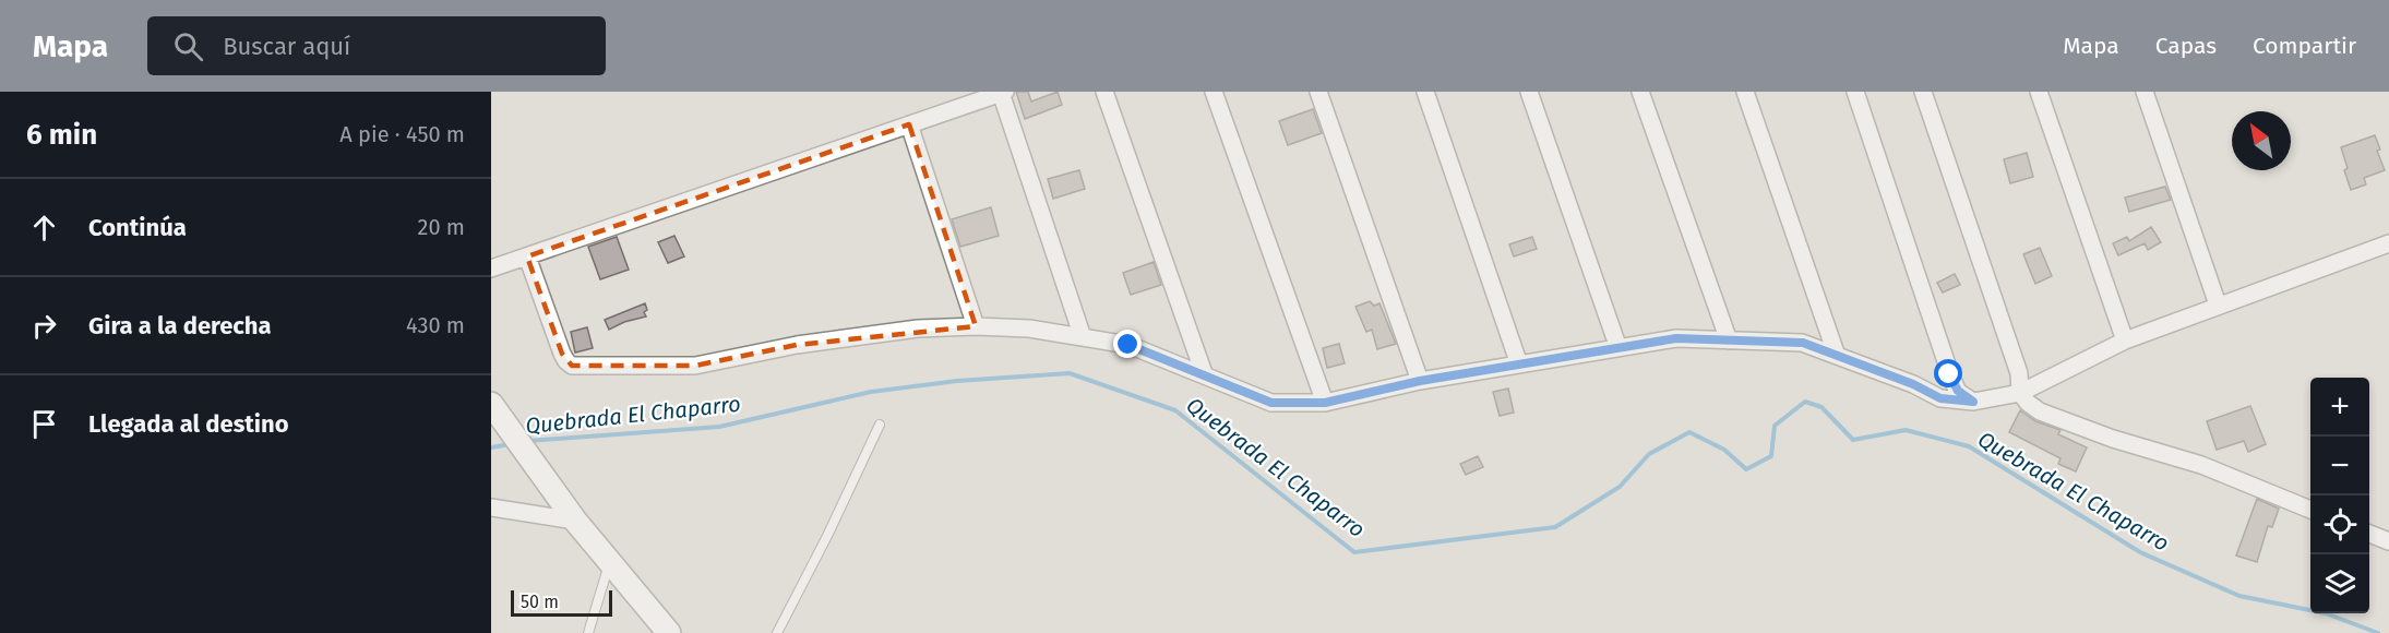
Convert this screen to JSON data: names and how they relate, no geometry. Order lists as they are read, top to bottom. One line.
{"water":["Quebrada El Chaparro"],"scale_bar":"50 m","north":"top left","page":{"header":"Mapa","search":"Buscar aquí","nav":["Mapa","Capas","Compartir"],"heading":["6 min","A pie · 450 m"],"list":[["Continúa","20 m"],["Gira a la derecha","430 m"],"Llegada al destino"],"map_buttons":["+","−"],"scale":"50 m"}}
